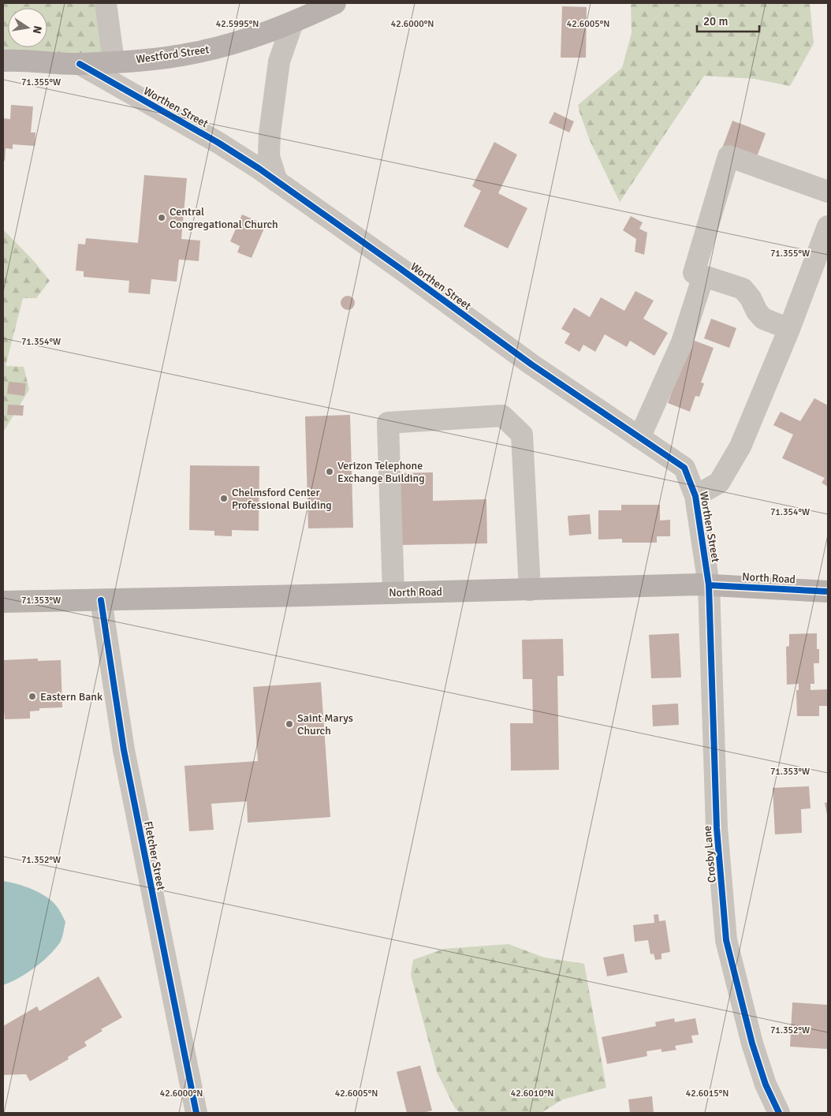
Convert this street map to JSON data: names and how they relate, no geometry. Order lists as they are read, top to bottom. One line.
{"streets":{"main road":["Westford Street","North Road"],"street":["Worthen Street","Crosby Lane","Fletcher Street"]},"crossings":[["Westford Street","Worthen Street"],["Worthen Street","North Road"],["Worthen Street","Crosby Lane"],["North Road","Crosby Lane"],["North Road","Fletcher Street"]],"places":["Central Congregational Church","Verizon Telephone Exchange Building","Chelmsford Center Professional Building","Eastern Bank","Saint Marys Church"],"scale_bar":"20 m","north":"right","coordinates":["42.5995°N","42.6000°N","42.6005°N","71.355°W","71.354°W","71.353°W","71.352°W","42.6010°N","42.6015°N"]}
